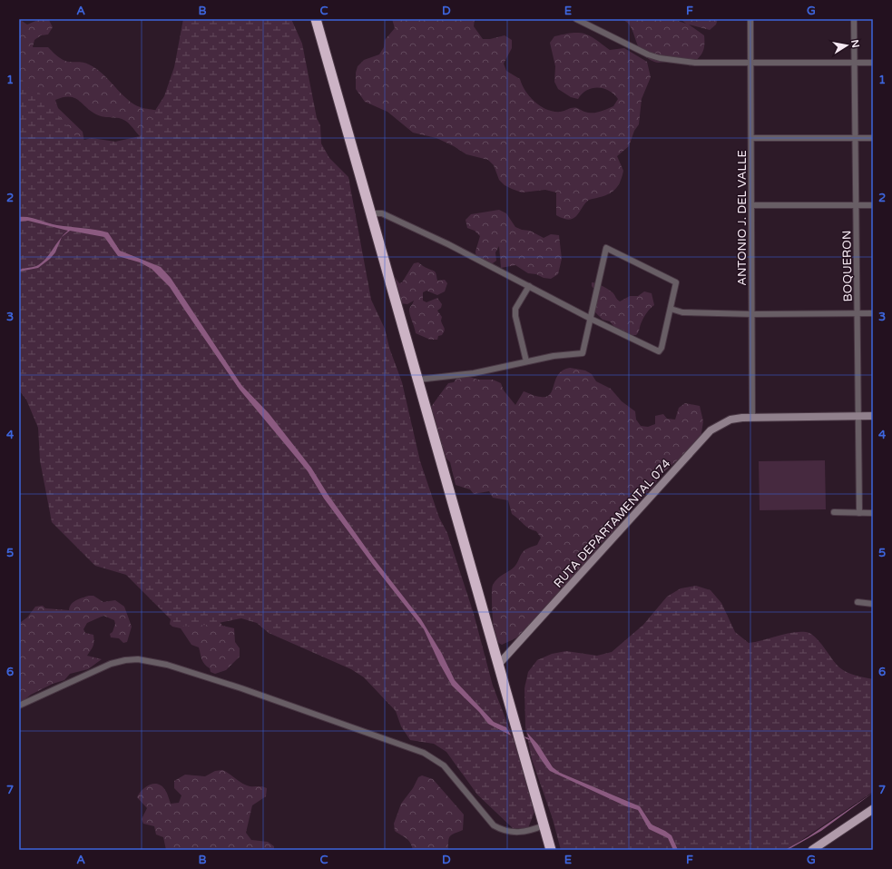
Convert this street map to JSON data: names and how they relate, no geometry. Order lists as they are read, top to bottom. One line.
{"streets":{"street":["ANTONIO J. DEL VALLE","BOQUERON","RUTA DEPARTAMENTAL 074"]},"crossings":[["ANTONIO J. DEL VALLE","RUTA DEPARTAMENTAL 074"],["BOQUERON","RUTA DEPARTAMENTAL 074"]],"north":"right","grid":{"columns":["A","B","C","D","E","F","G"],"rows":["1","2","3","4","5","6","7"]}}
